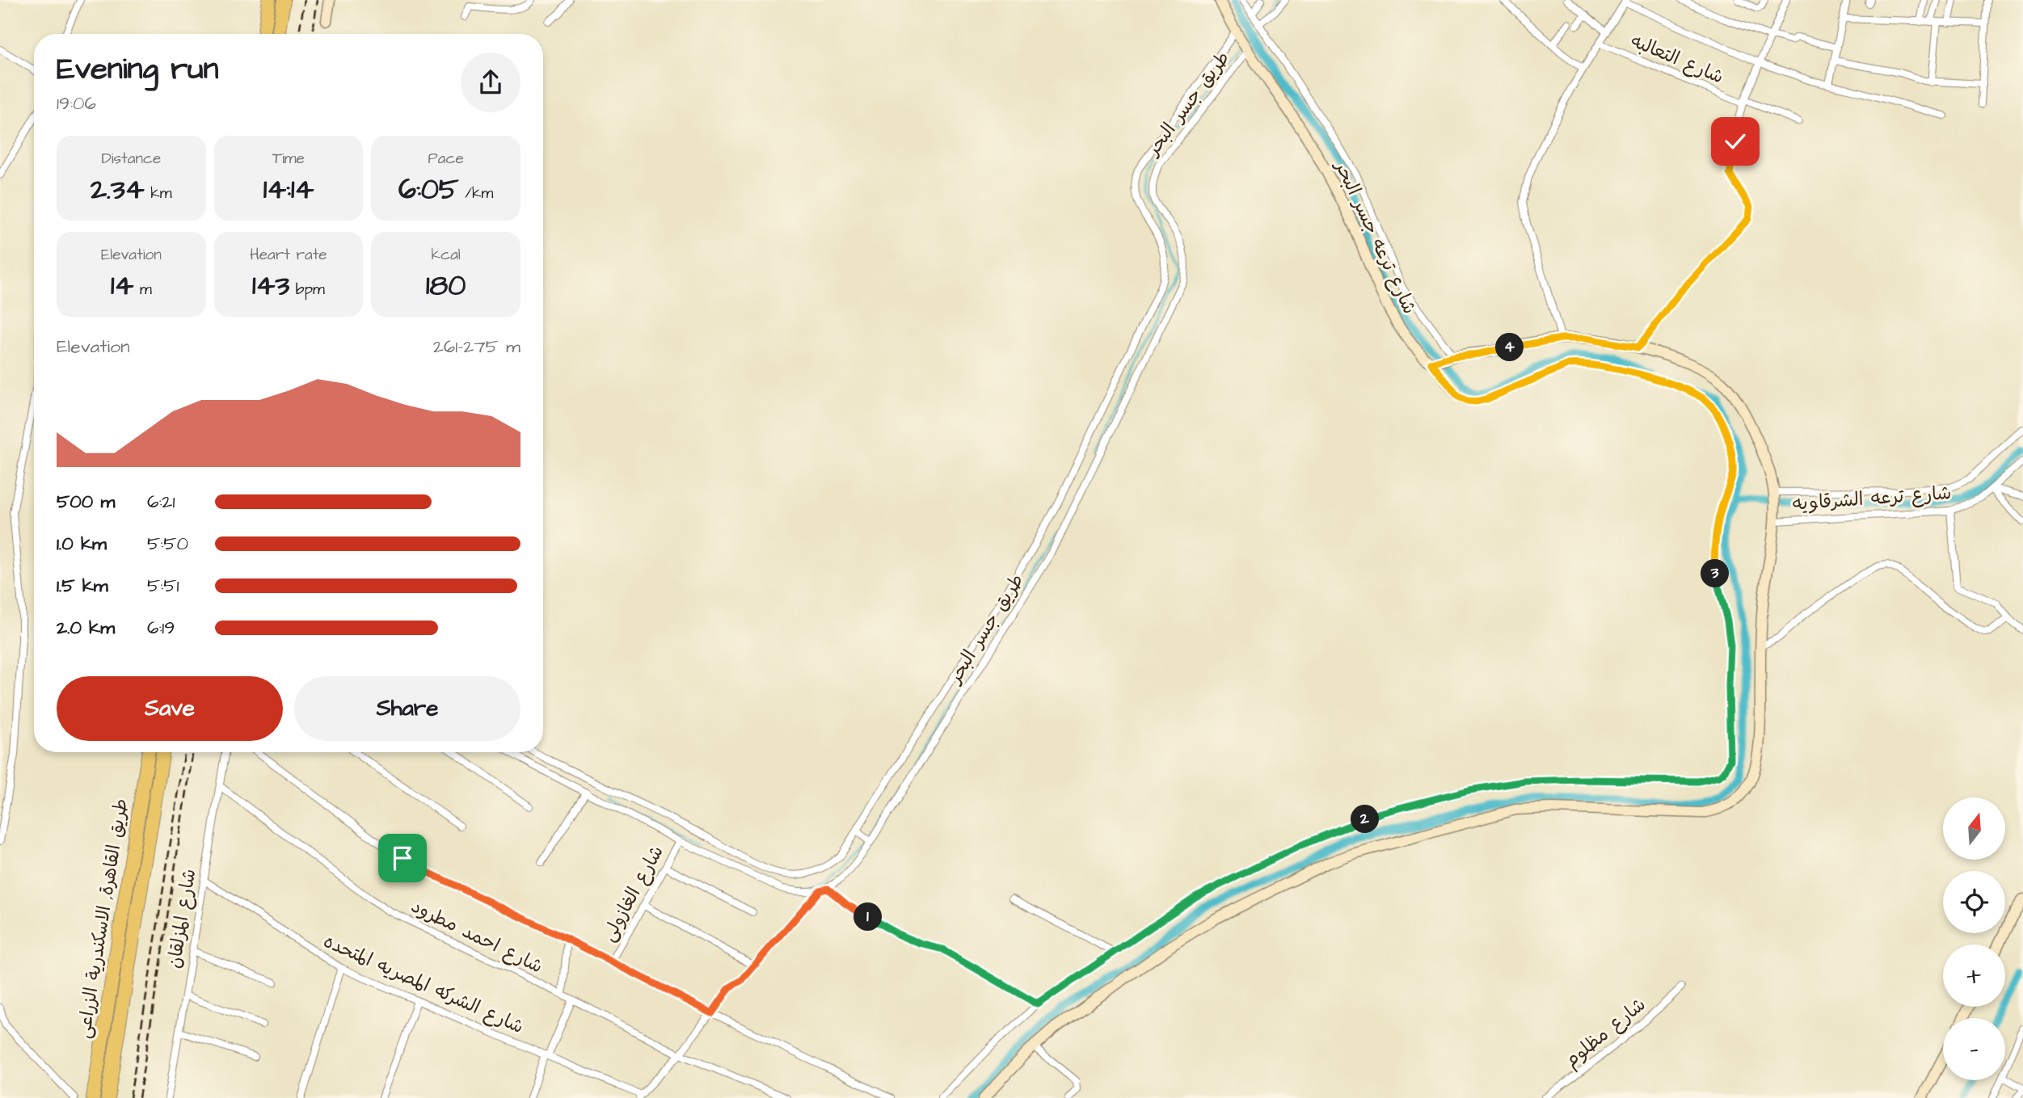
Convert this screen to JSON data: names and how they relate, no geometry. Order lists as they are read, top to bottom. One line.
{"streets":{"highway":["طريق القاهرة, الاسكندرية الزراعى"],"street":["شارع التعالبه","طريق جسر البحر","شارع ترعه جسر البحر","شارع ترعه الشرقاويه","شارع الغازولى","شارع المزلقان","شارع احمد مطرود","شارع الشركه المصريه المتحده","شارع مظلوم"]},"crossings":[["طريق جسر البحر","شارع ترعه جسر البحر"],["طريق جسر البحر","شارع الغازولى"],["شارع المزلقان","شارع احمد مطرود"],["شارع المزلقان","شارع الشركه المصريه المتحده"]],"north":"top","page":{"heading":["Evening run","19:06"],"stats":[["Distance","2.34 km"],["Time","14:14"],["Pace","6:05 /km"],["Elevation","14 m"],["Heart rate","143 bpm"],["kcal","180"]],"chart":["Elevation","261–275 m"],"pins":["4","3","2","1"],"list":[{"name":"500 m","note":"6:21"},{"name":"1.0 km","note":"5:50"},{"name":"1.5 km","note":"5:51"},{"name":"2.0 km","note":"6:19"}],"buttons":["Save","Share"],"map_buttons":["+","−"]}}
